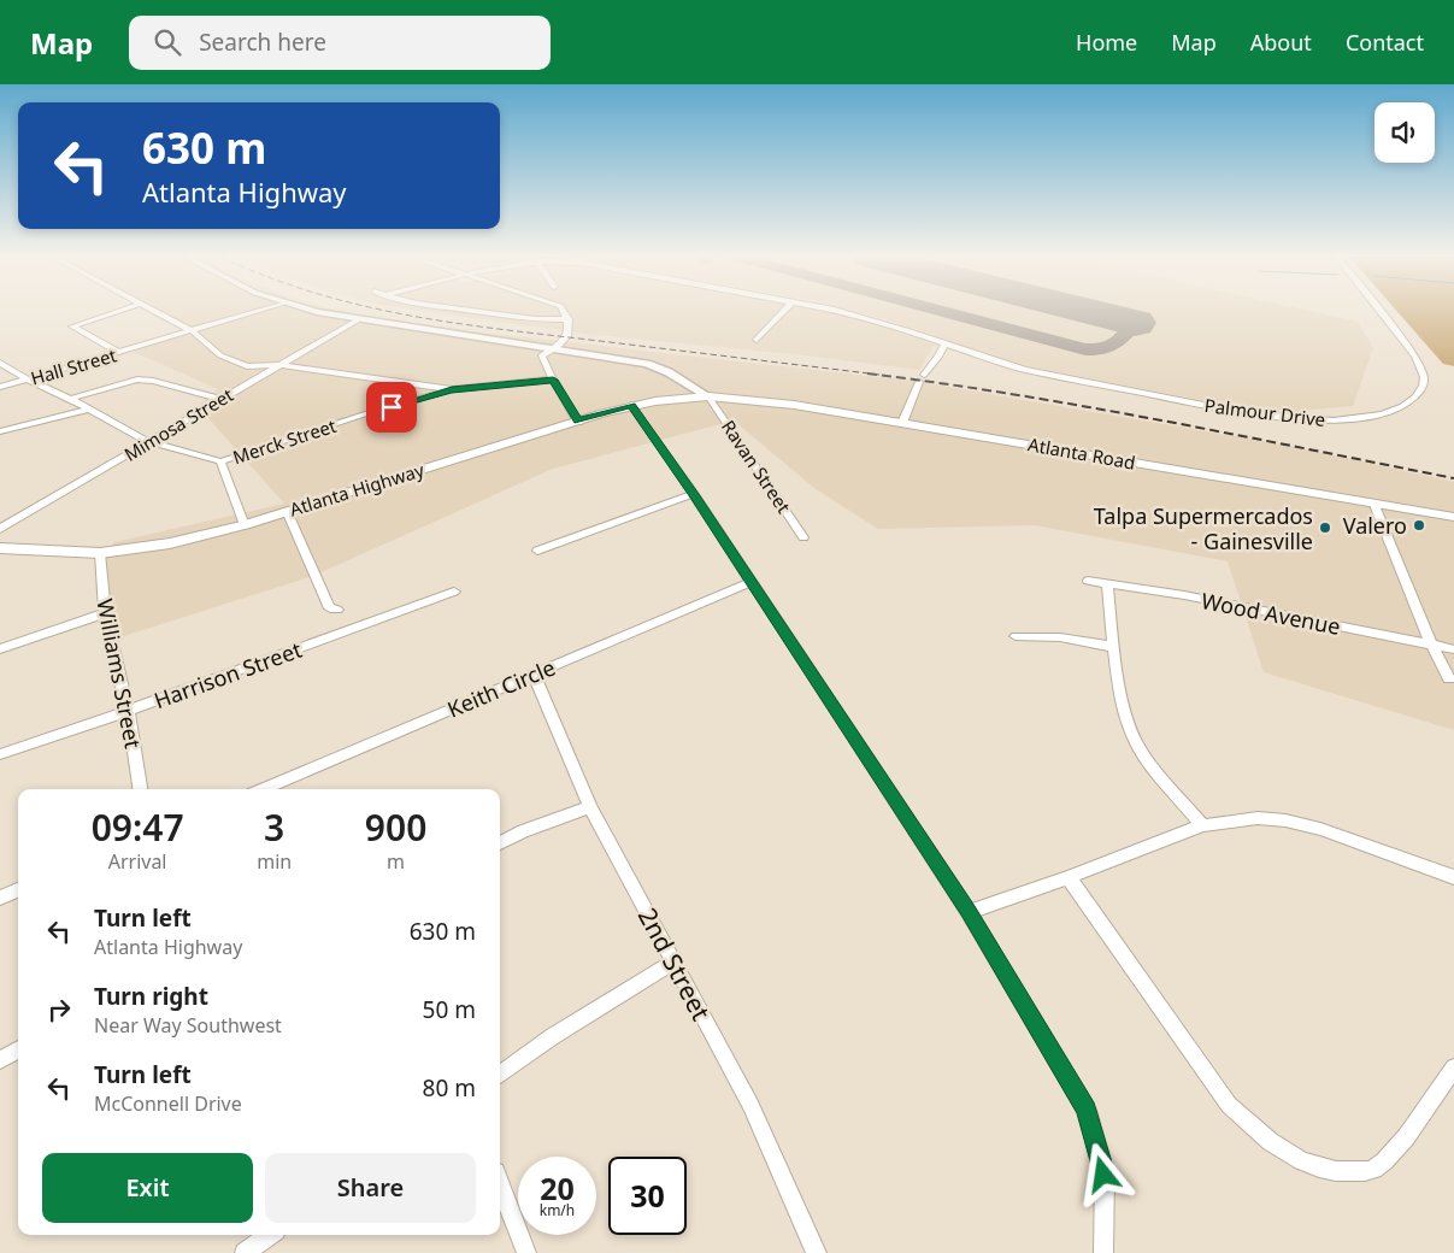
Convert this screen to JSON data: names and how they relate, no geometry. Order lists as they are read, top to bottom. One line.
{"streets":{"main road":["Atlanta Road","Atlanta Highway"],"street":["Hall Street","Palmour Drive","Mimosa Street","Merck Street","Ravan Street","Wood Avenue","Williams Street","Harrison Street","Keith Circle","2nd Street"]},"crossings":[["Atlanta Road","Ravan Street"],["Atlanta Road","Atlanta Highway"],["Ravan Street","Atlanta Highway"],["Atlanta Highway","Williams Street"],["Williams Street","Harrison Street"],["Keith Circle","2nd Street"]],"places":["Valero","Talpa Supermercados - Gainesville"],"page":{"header":"Map","search":"Search here","nav":["Home","Map","About","Contact"],"turn":["630 m","Atlanta Highway"],"eta":["09:47","Arrival","3","min","900","m"],"list":[{"name":"Turn left","note":"Atlanta Highway","value":"630 m"},{"name":"Turn right","note":"Near Way Southwest","value":"50 m"},{"name":"Turn left","note":"McConnell Drive","value":"80 m"}],"buttons":["Exit","Share"],"speed":"20 km/h","limit":"30"}}
